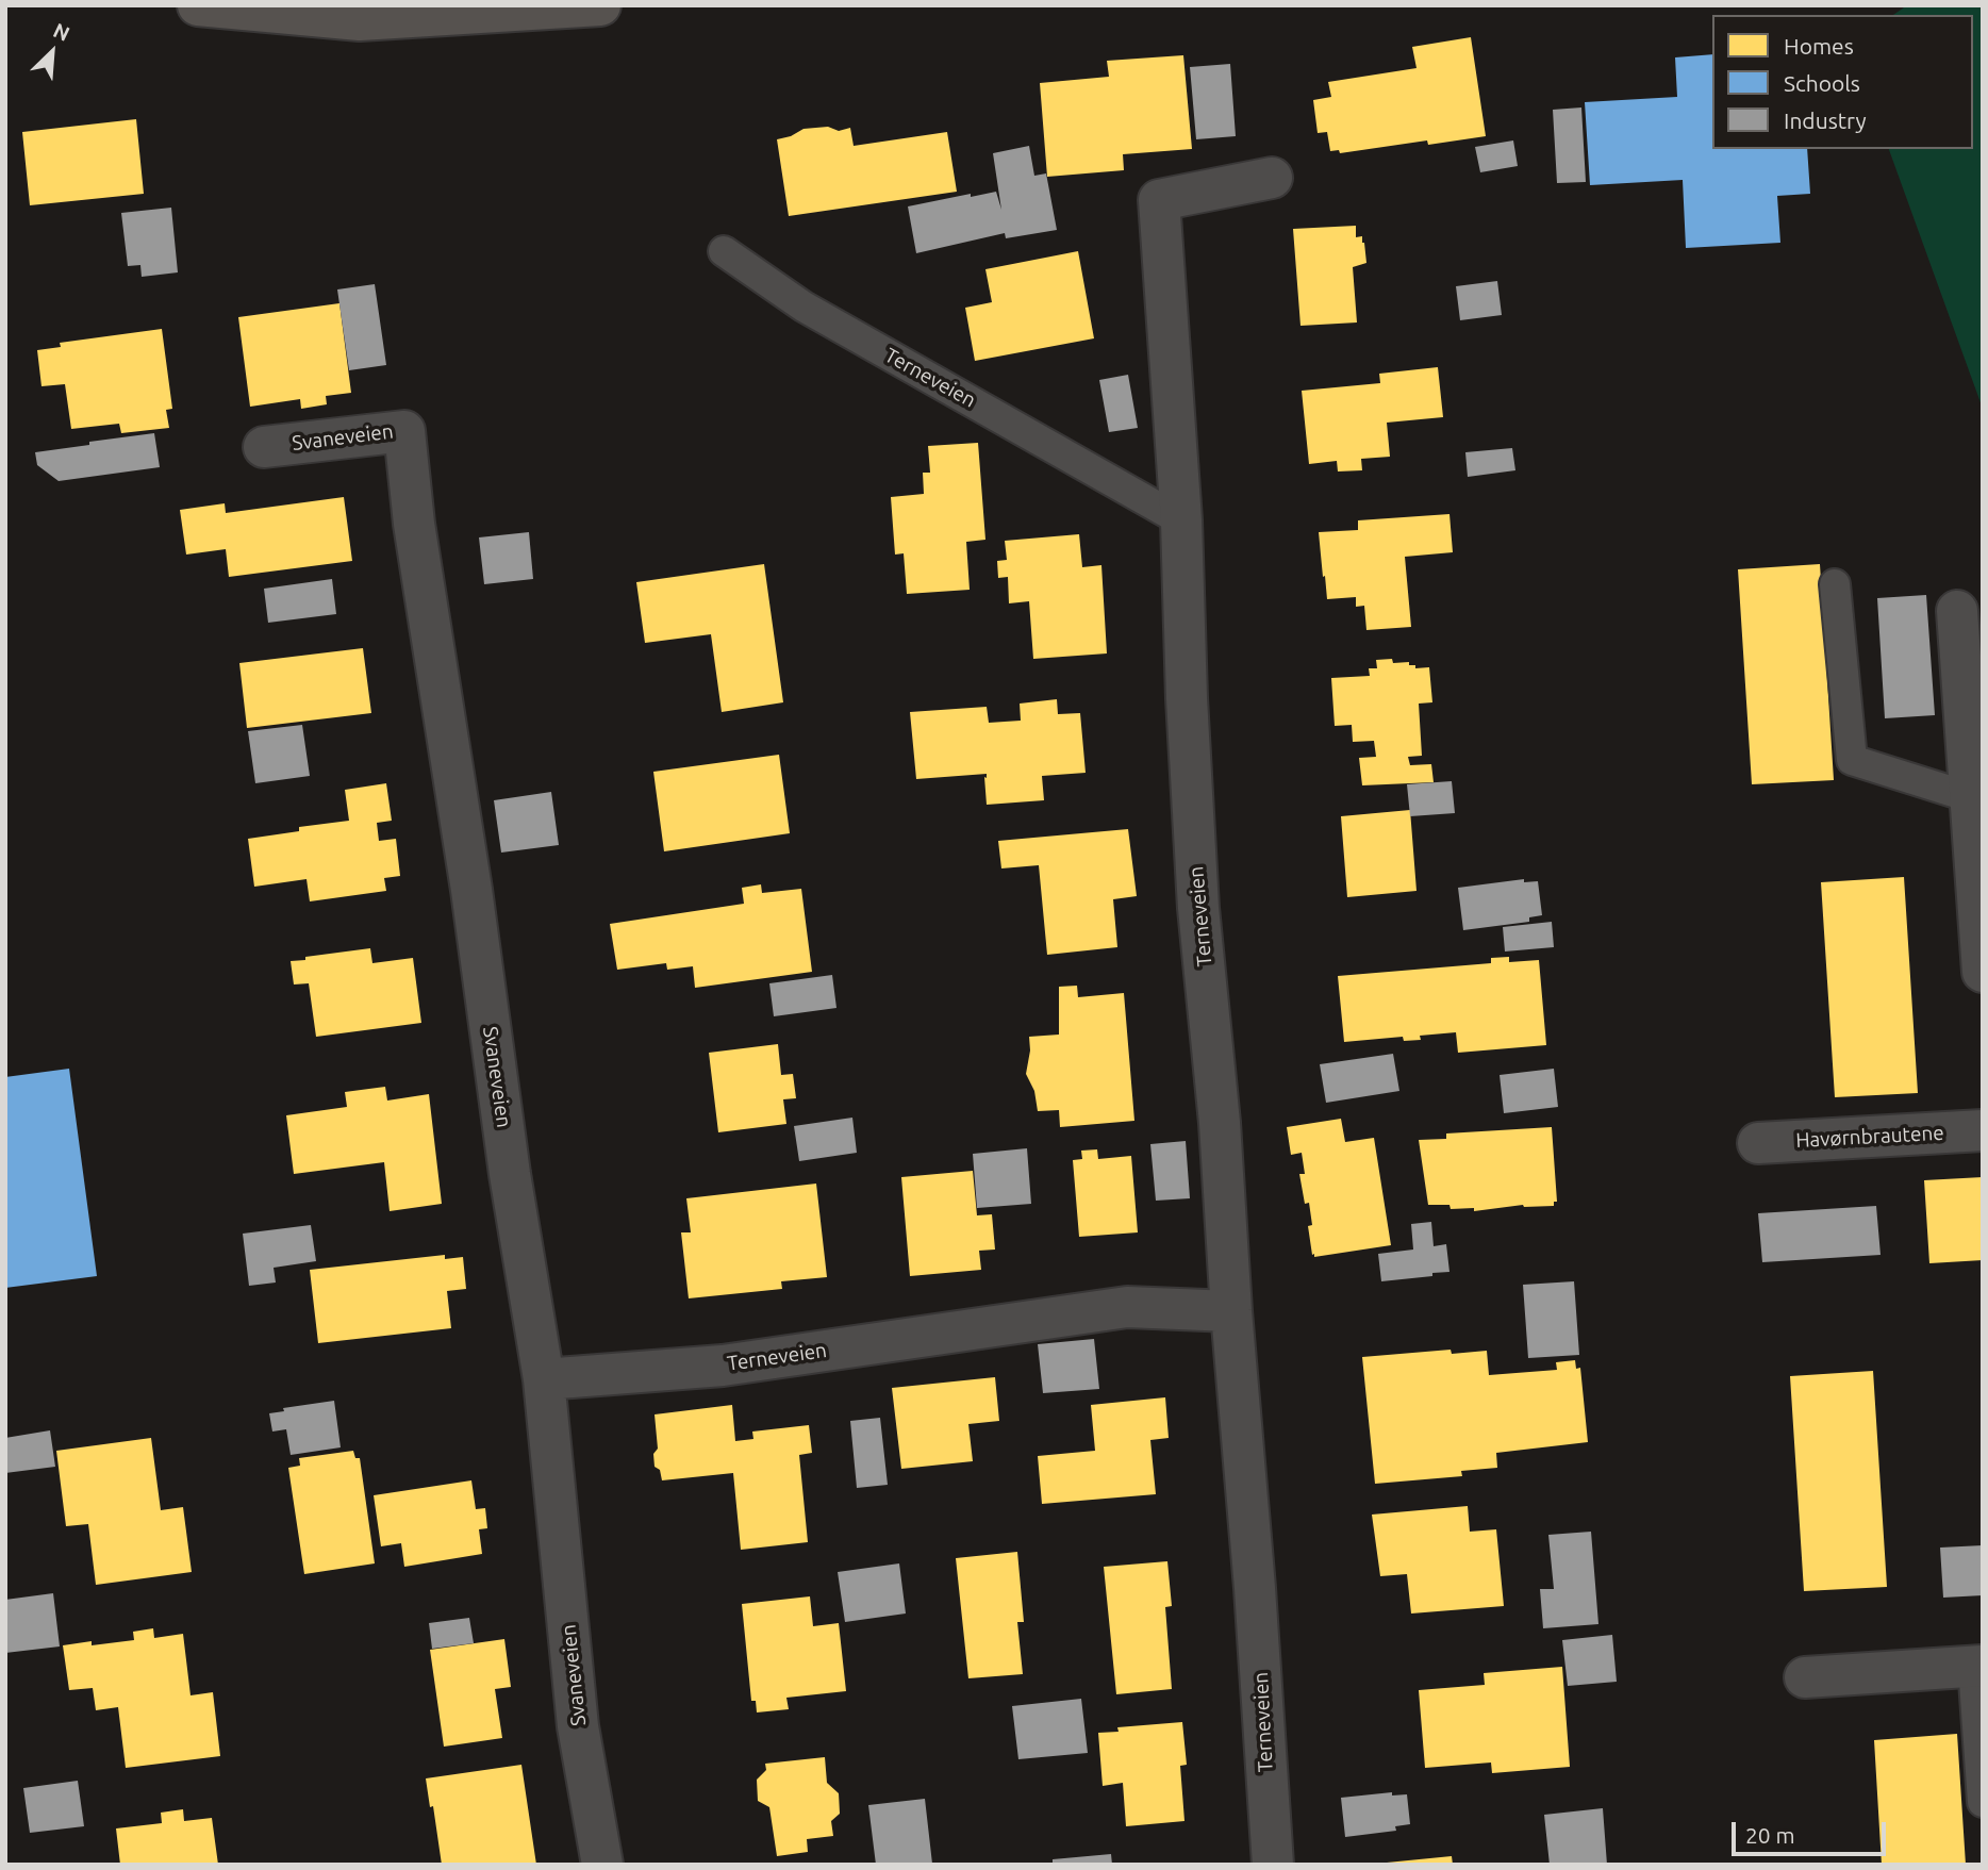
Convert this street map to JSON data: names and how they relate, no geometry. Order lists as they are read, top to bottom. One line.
{"streets":{"street":["Terneveien","Svaneveien","Havørnbrautene"]},"crossings":[["Terneveien","Svaneveien"]],"legend":["Homes","Schools","Industry"],"scale_bar":"20 m","north":"top right"}
